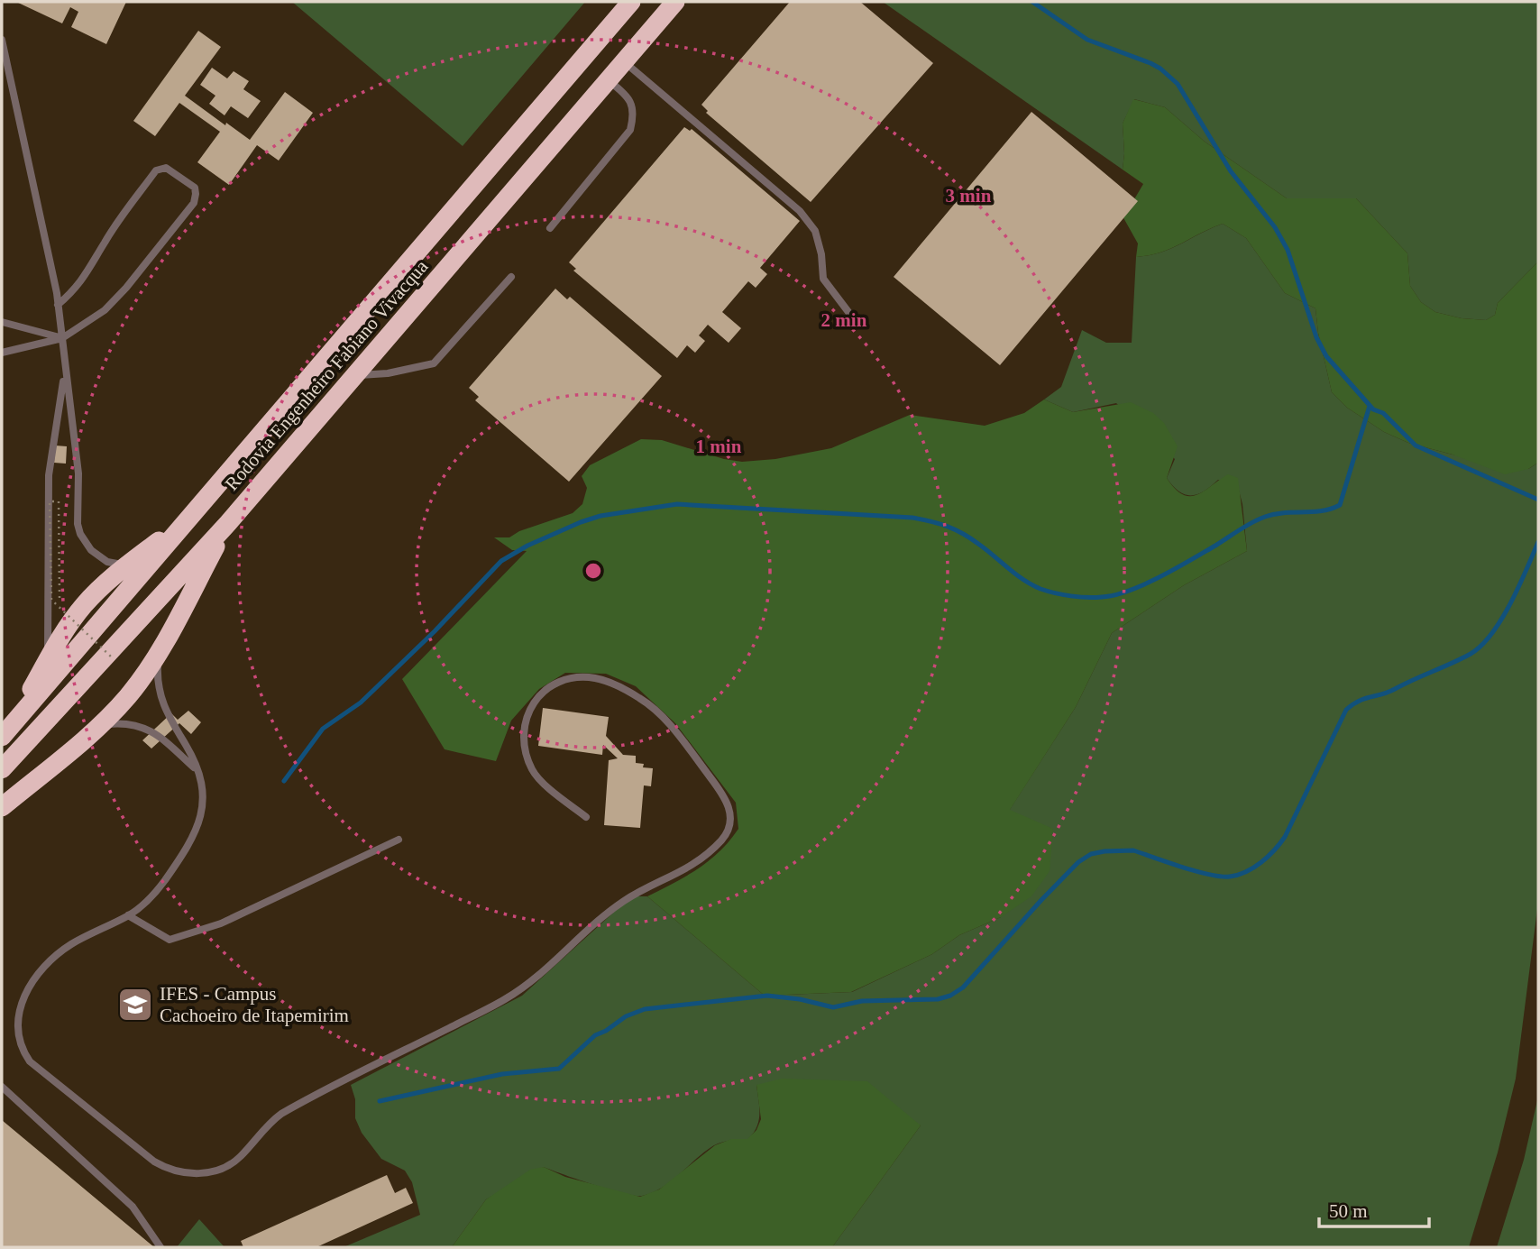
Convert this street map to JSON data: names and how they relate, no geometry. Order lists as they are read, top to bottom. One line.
{"streets":{"highway":["Rodovia Engenheiro Fabiano Vivacqua"]},"places":{"school or university":["IFES - Campus Cachoeiro de Itapemirim"]},"scale_bar":"50 m","rings":["3 min","2 min","1 min"]}
